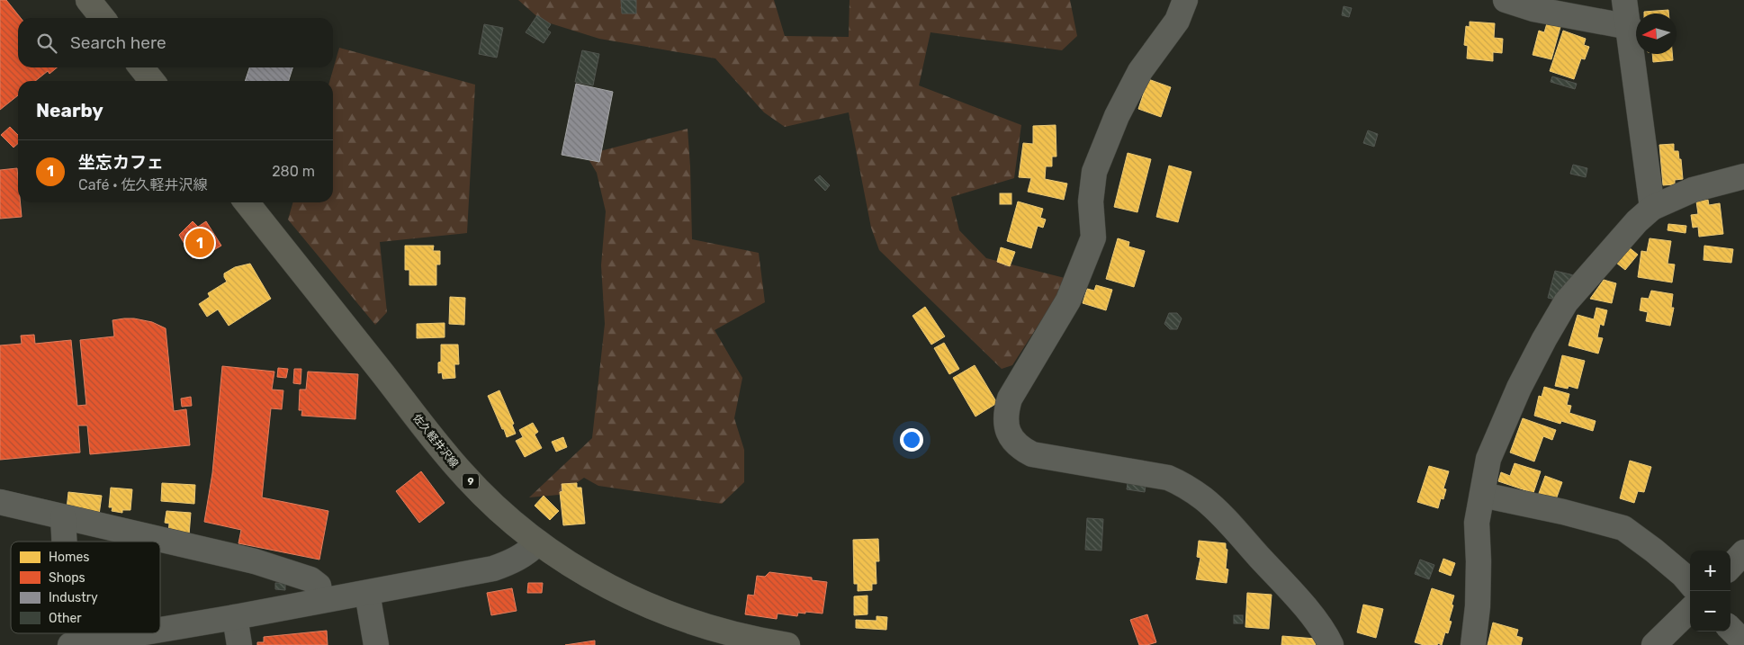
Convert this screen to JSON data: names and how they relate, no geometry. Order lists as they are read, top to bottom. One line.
{"streets":{"main road":["佐久軽井沢線","9"]},"legend":["Homes","Shops","Industry","Other"],"north":"left","page":{"search":"Search here","heading":"Nearby","list":[{"mark":"1","name":"坐忘カフェ","note":"Café · 佐久軽井沢線","value":"280 m"}],"pins":"1","map_buttons":["+","−"]}}
